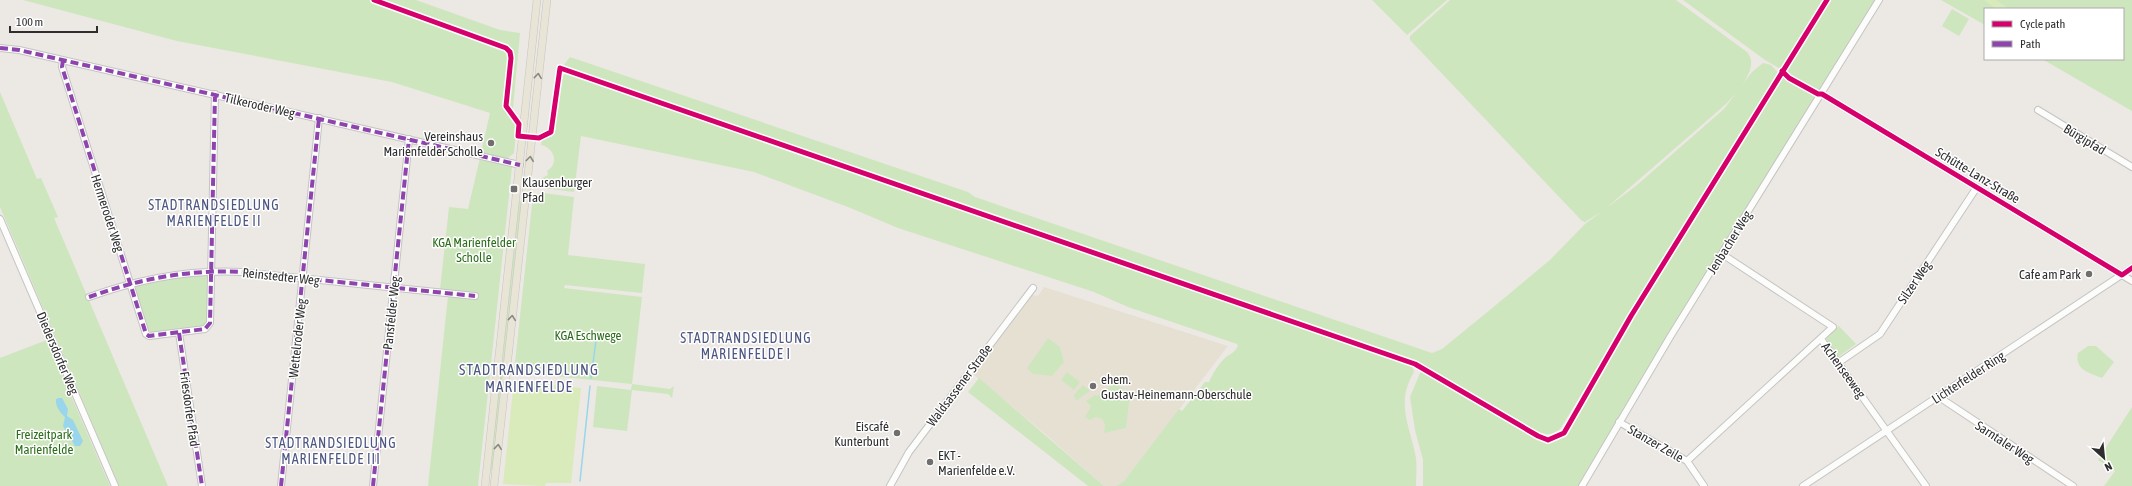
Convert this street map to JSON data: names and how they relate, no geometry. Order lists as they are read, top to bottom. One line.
{"streets":{"street":["Tilkeroder Weg","Bürgipfad","Schütte-Lanz-Straße","Hermeroder Weg","Jenbacher Weg","Reinstedter Weg","Silzer Weg","Pansfelder Weg","Wettelroder Weg","Diedersdorfer Weg","Achenseeweg","Lichterfelder Ring","Waldsassener Straße","Friesdorfer Pfad","Sarntaler Weg","Stanzer Zeile"]},"crossings":[["Tilkeroder Weg","Hermeroder Weg"],["Tilkeroder Weg","Pansfelder Weg"],["Tilkeroder Weg","Wettelroder Weg"],["Schütte-Lanz-Straße","Jenbacher Weg"],["Schütte-Lanz-Straße","Silzer Weg"],["Schütte-Lanz-Straße","Lichterfelder Ring"],["Hermeroder Weg","Reinstedter Weg"],["Hermeroder Weg","Friesdorfer Pfad"],["Jenbacher Weg","Achenseeweg"],["Jenbacher Weg","Stanzer Zeile"],["Reinstedter Weg","Pansfelder Weg"],["Reinstedter Weg","Wettelroder Weg"],["Silzer Weg","Achenseeweg"],["Achenseeweg","Lichterfelder Ring"],["Lichterfelder Ring","Sarntaler Weg"]],"districts":["STADTRANDSIEDLUNG MARIENFELDE II","STADTRANDSIEDLUNG MARIENFELDE I","STADTRANDSIEDLUNG MARIENFELDE","STADTRANDSIEDLUNG MARIENFELDE III"],"parks":["KGA Marienfelder Scholle","KGA Eschwege","Freizeitpark Marienfelde"],"places":{"other":["Vereinshaus Marienfelder Scholle","Cafe am Park","ehem. Gustav-Heinemann-Oberschule","Eiscafé Kunterbunt","EKT - Marienfelde e.V."],"transit":["Klausenburger Pfad"]},"legend":["Cycle path","Path"],"scale_bar":"100 m","north":"bottom right"}
